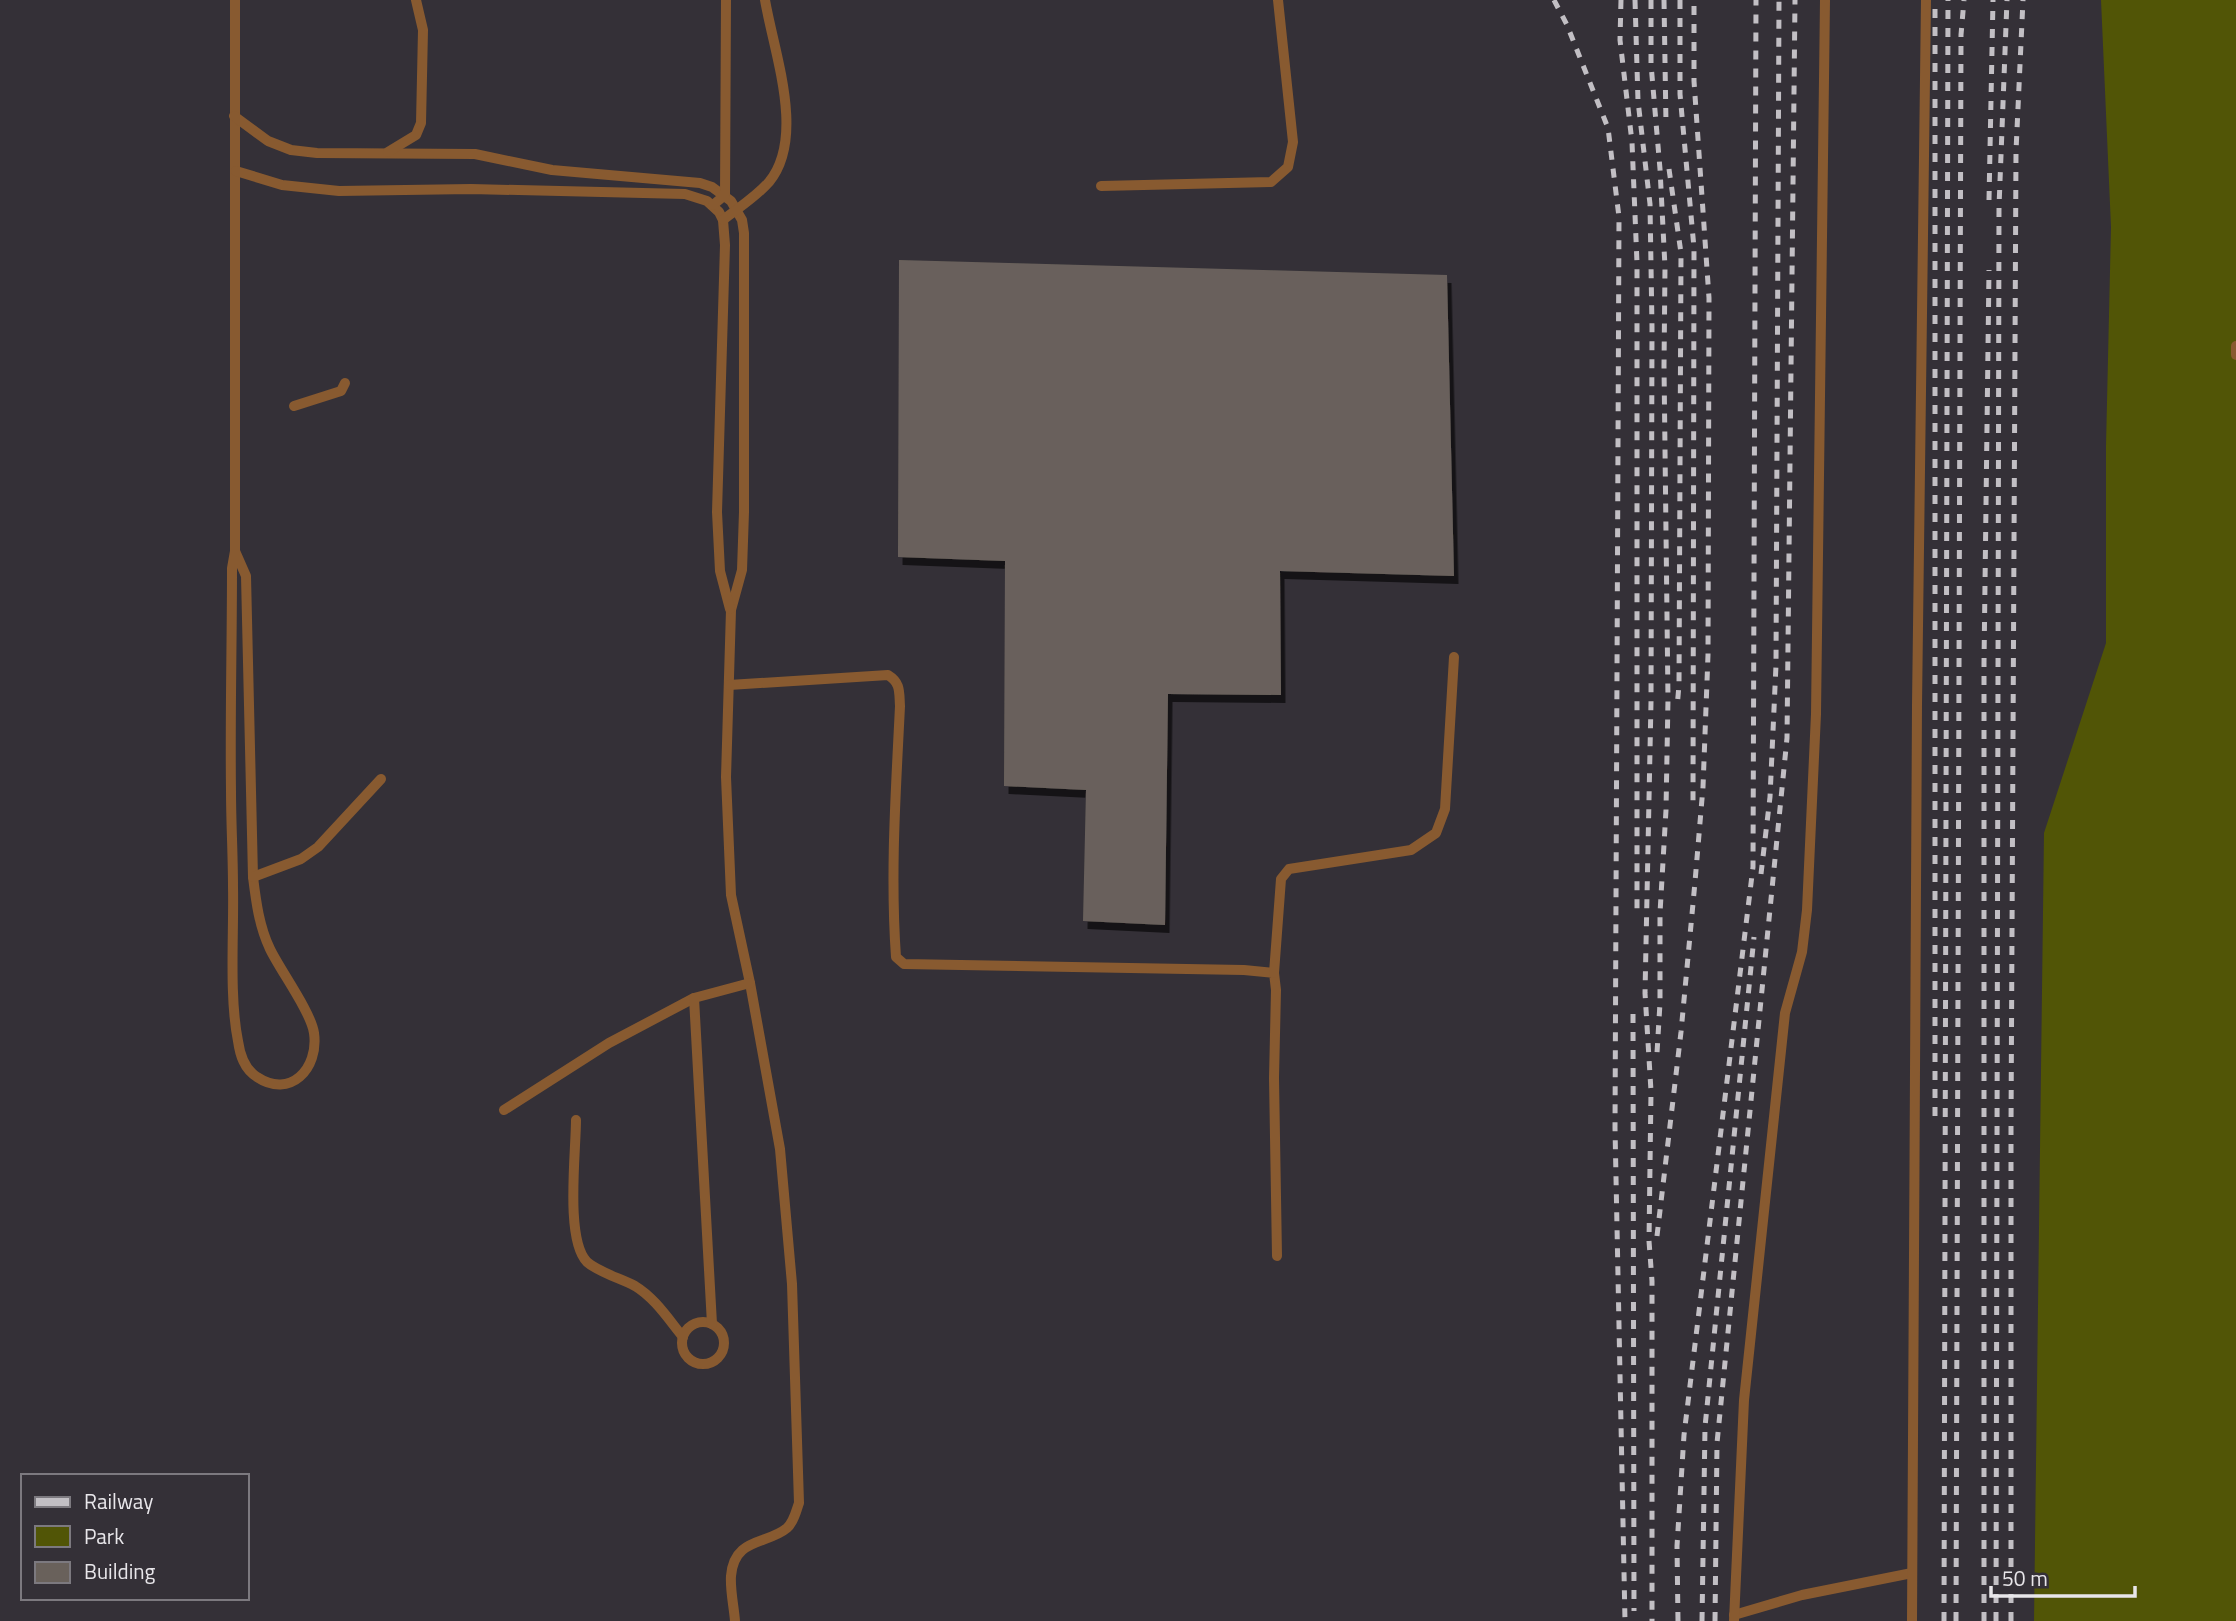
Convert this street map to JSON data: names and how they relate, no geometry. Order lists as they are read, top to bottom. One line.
{"legend":["Railway","Park","Building"],"scale_bar":"50 m"}
